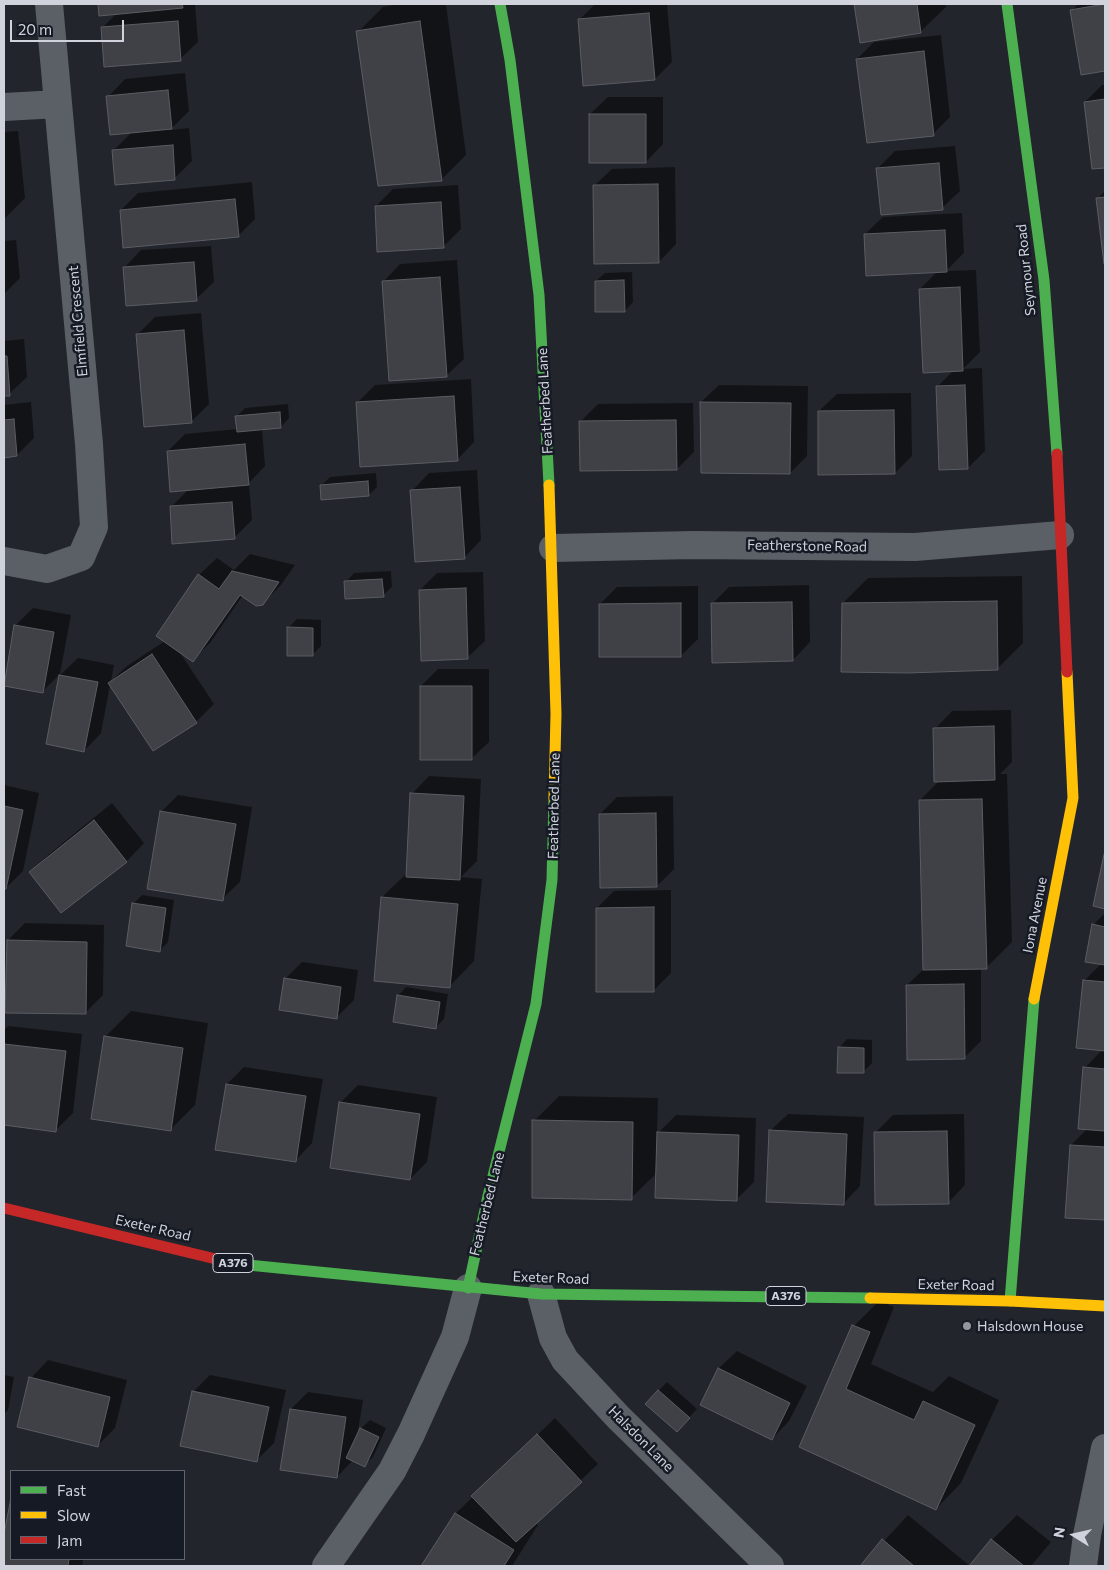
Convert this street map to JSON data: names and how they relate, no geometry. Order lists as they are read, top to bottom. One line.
{"streets":{"main road":["Seymour Road","Featherbed Lane","Iona Avenue","Exeter Road","A376"],"street":["Elmfield Crescent","Featherstone Road","Halsdon Lane"]},"crossings":[["Seymour Road","Featherstone Road"],["Seymour Road","Iona Avenue"],["Featherbed Lane","Featherstone Road"],["Featherbed Lane","Exeter Road"],["Featherstone Road","Iona Avenue"],["Iona Avenue","Exeter Road"],["Exeter Road","Halsdon Lane"]],"places":["Halsdown House"],"legend":["Fast","Slow","Jam"],"scale_bar":"20 m","north":"left"}
